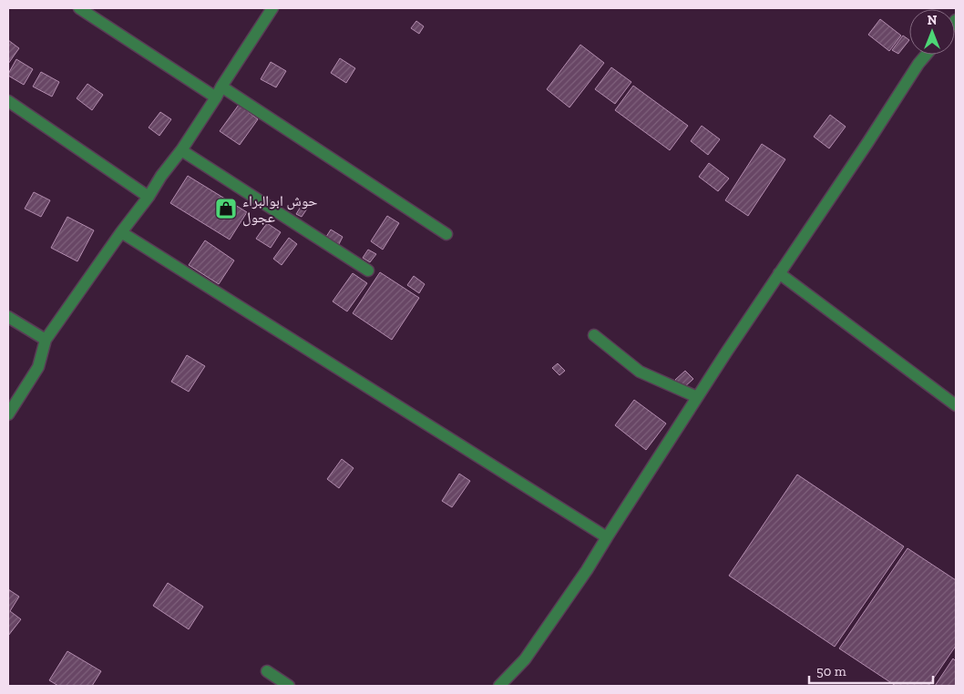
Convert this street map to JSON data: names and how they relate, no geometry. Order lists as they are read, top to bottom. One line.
{"places":{"shop":["حوش ابوالبراء عجول"]},"scale_bar":"50 m","north":"top"}
